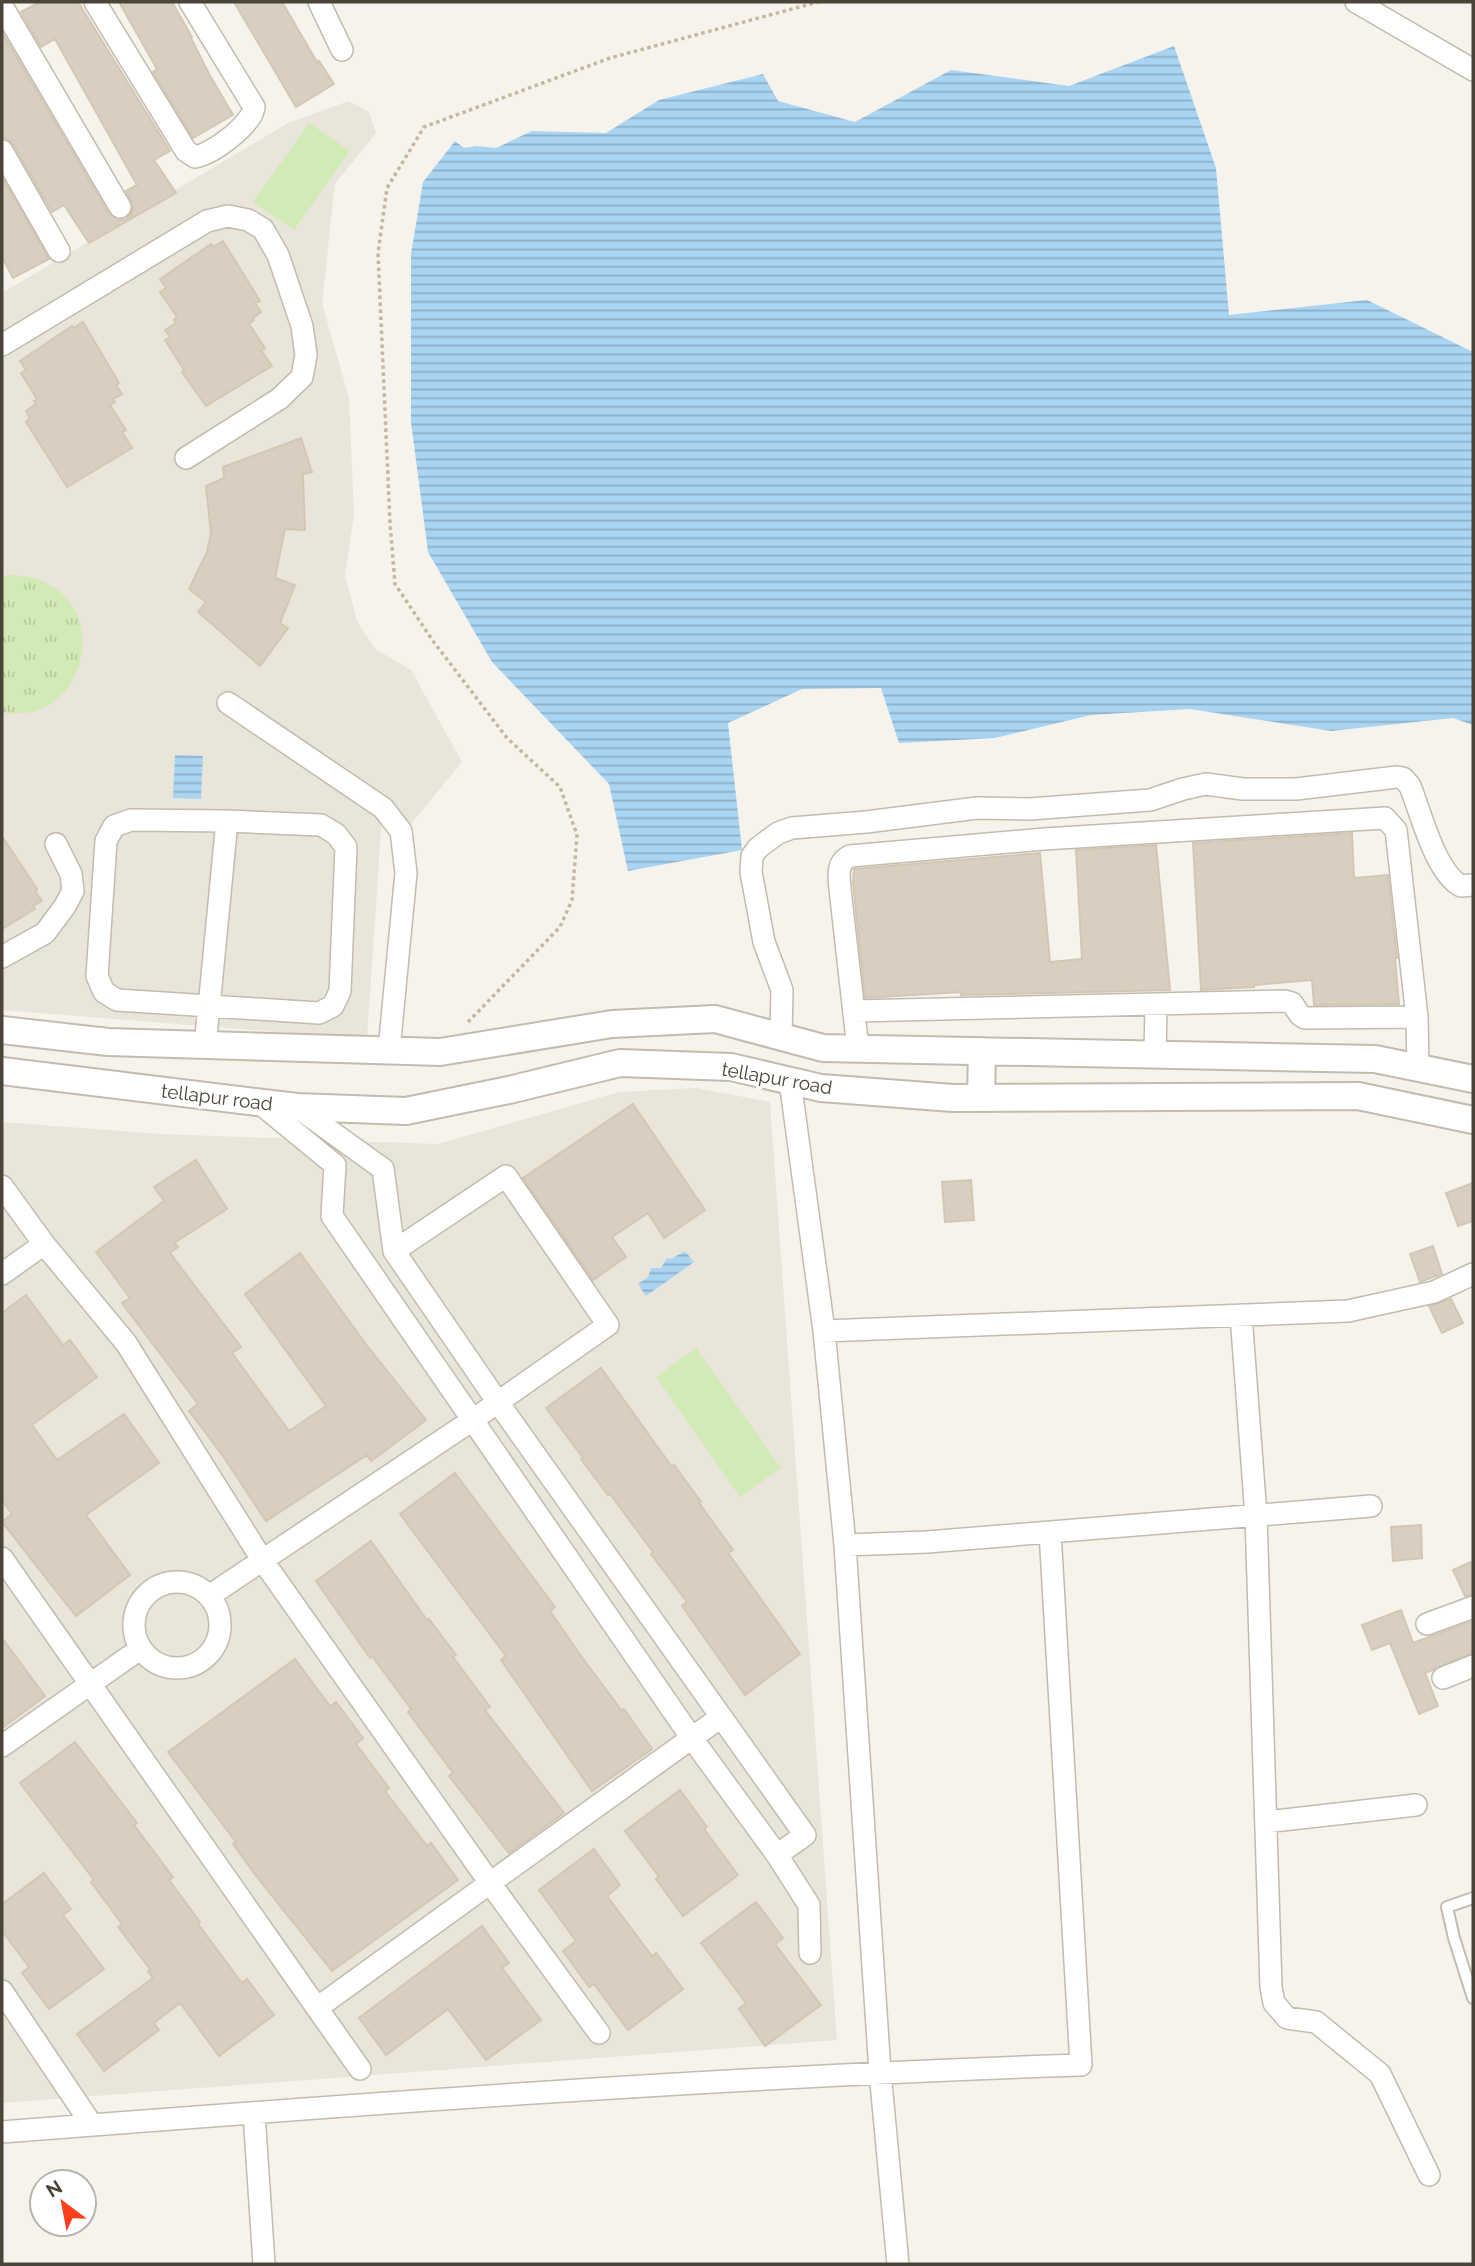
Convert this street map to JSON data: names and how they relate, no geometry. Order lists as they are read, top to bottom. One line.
{"streets":{"street":["tellapur road"]},"north":"top left"}
